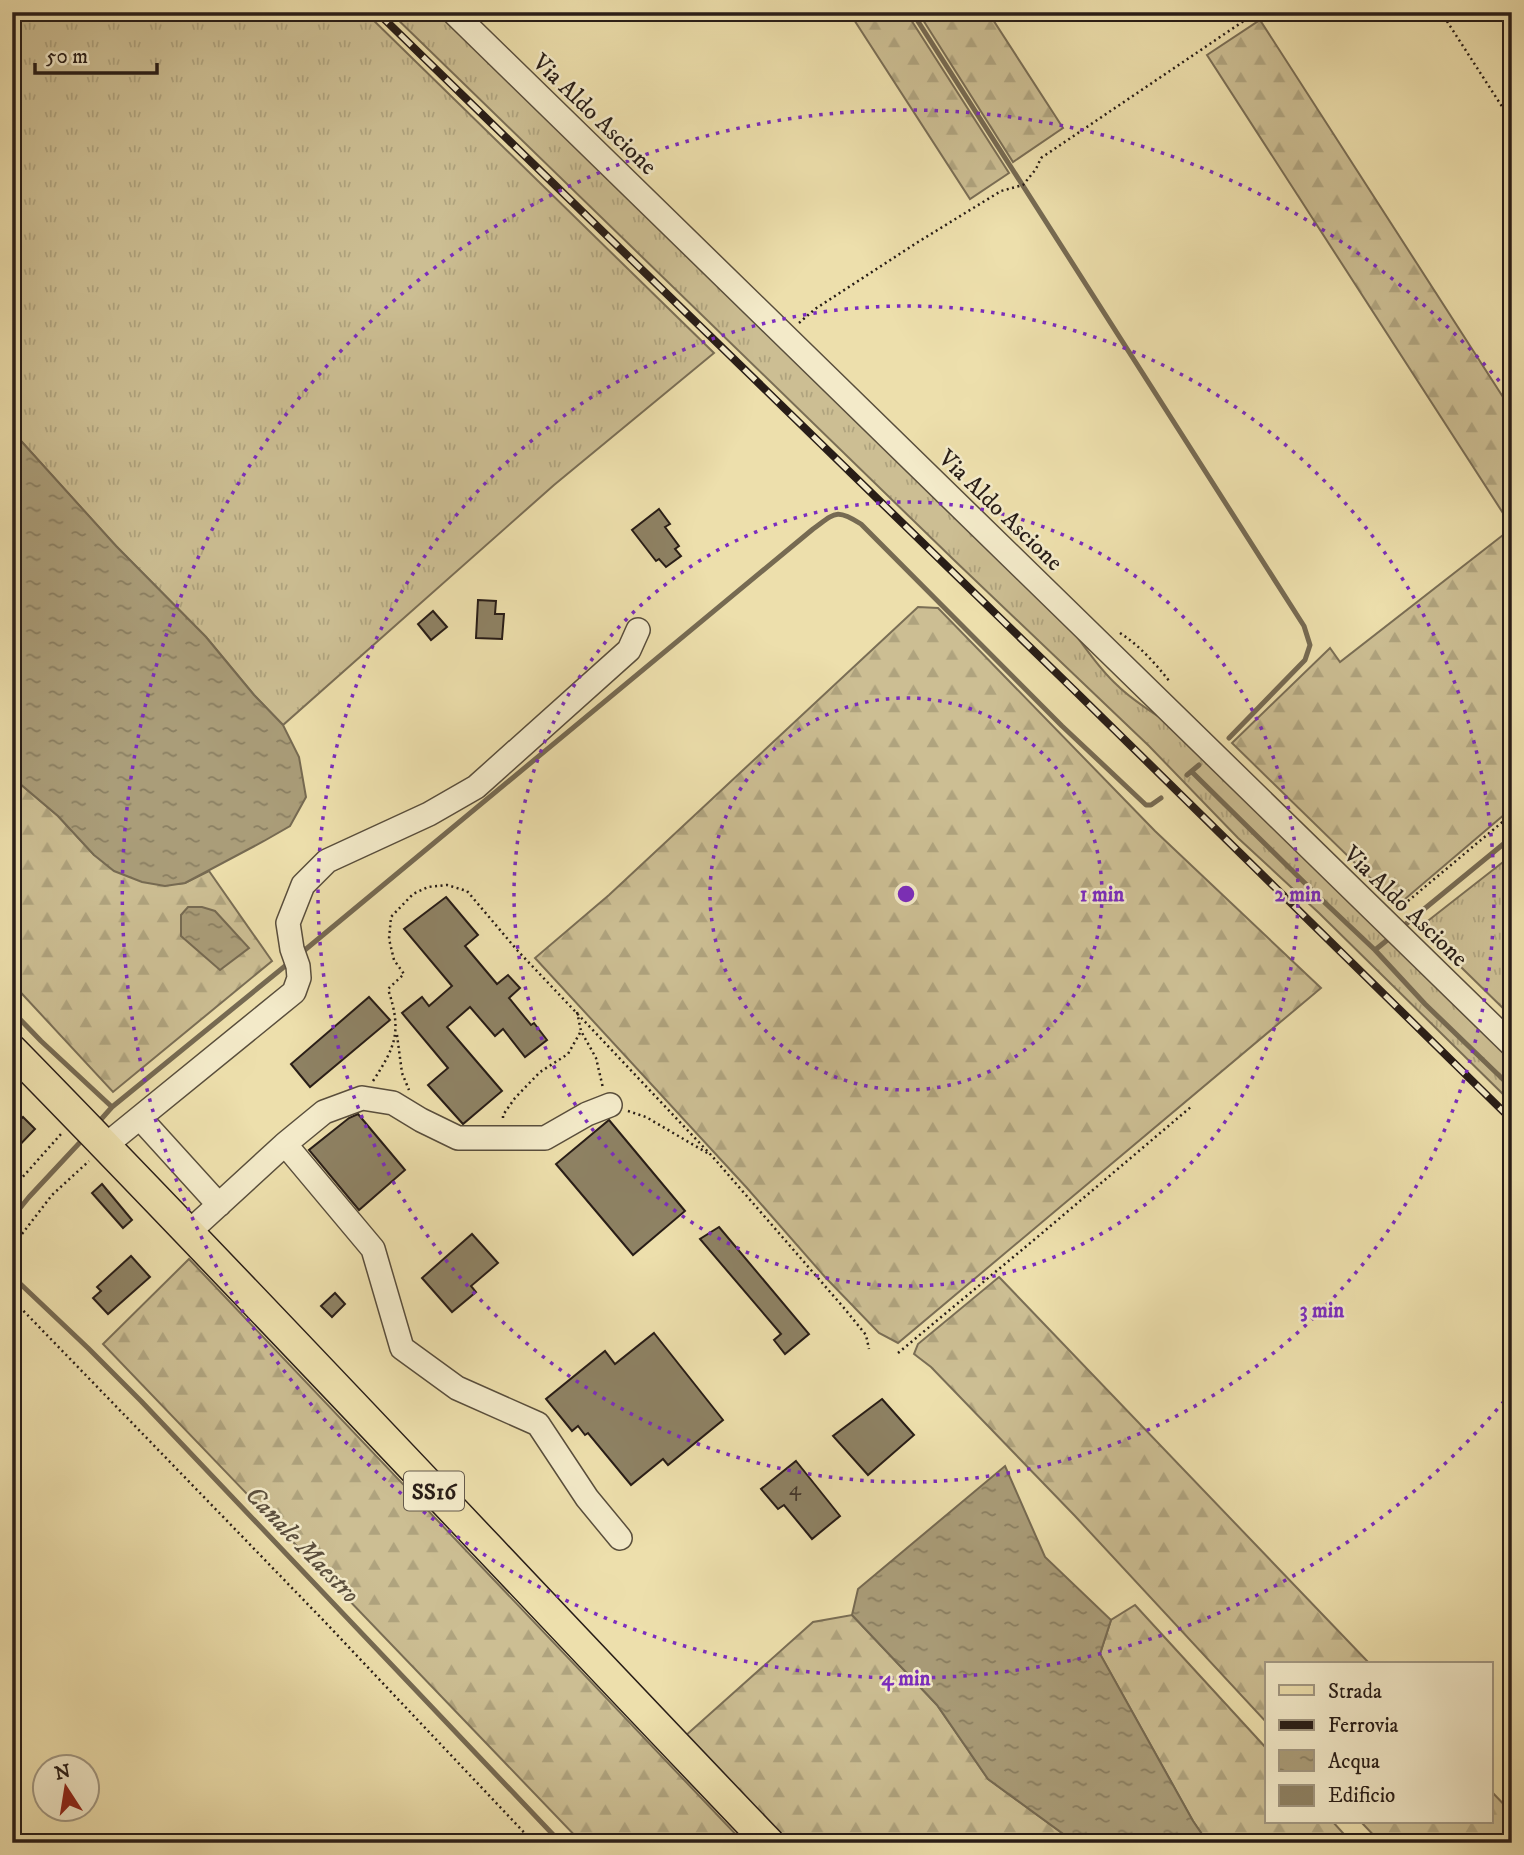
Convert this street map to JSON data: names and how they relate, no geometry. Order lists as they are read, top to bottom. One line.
{"streets":{"main road":["SS16"],"street":["Via Aldo Ascione"]},"water":["Canale Maestro"],"house_numbers":["4"],"legend":["Strada","Ferrovia","Acqua","Edificio"],"scale_bar":"50 m","north":"top","rings":["1 min","2 min","3 min","4 min"]}
